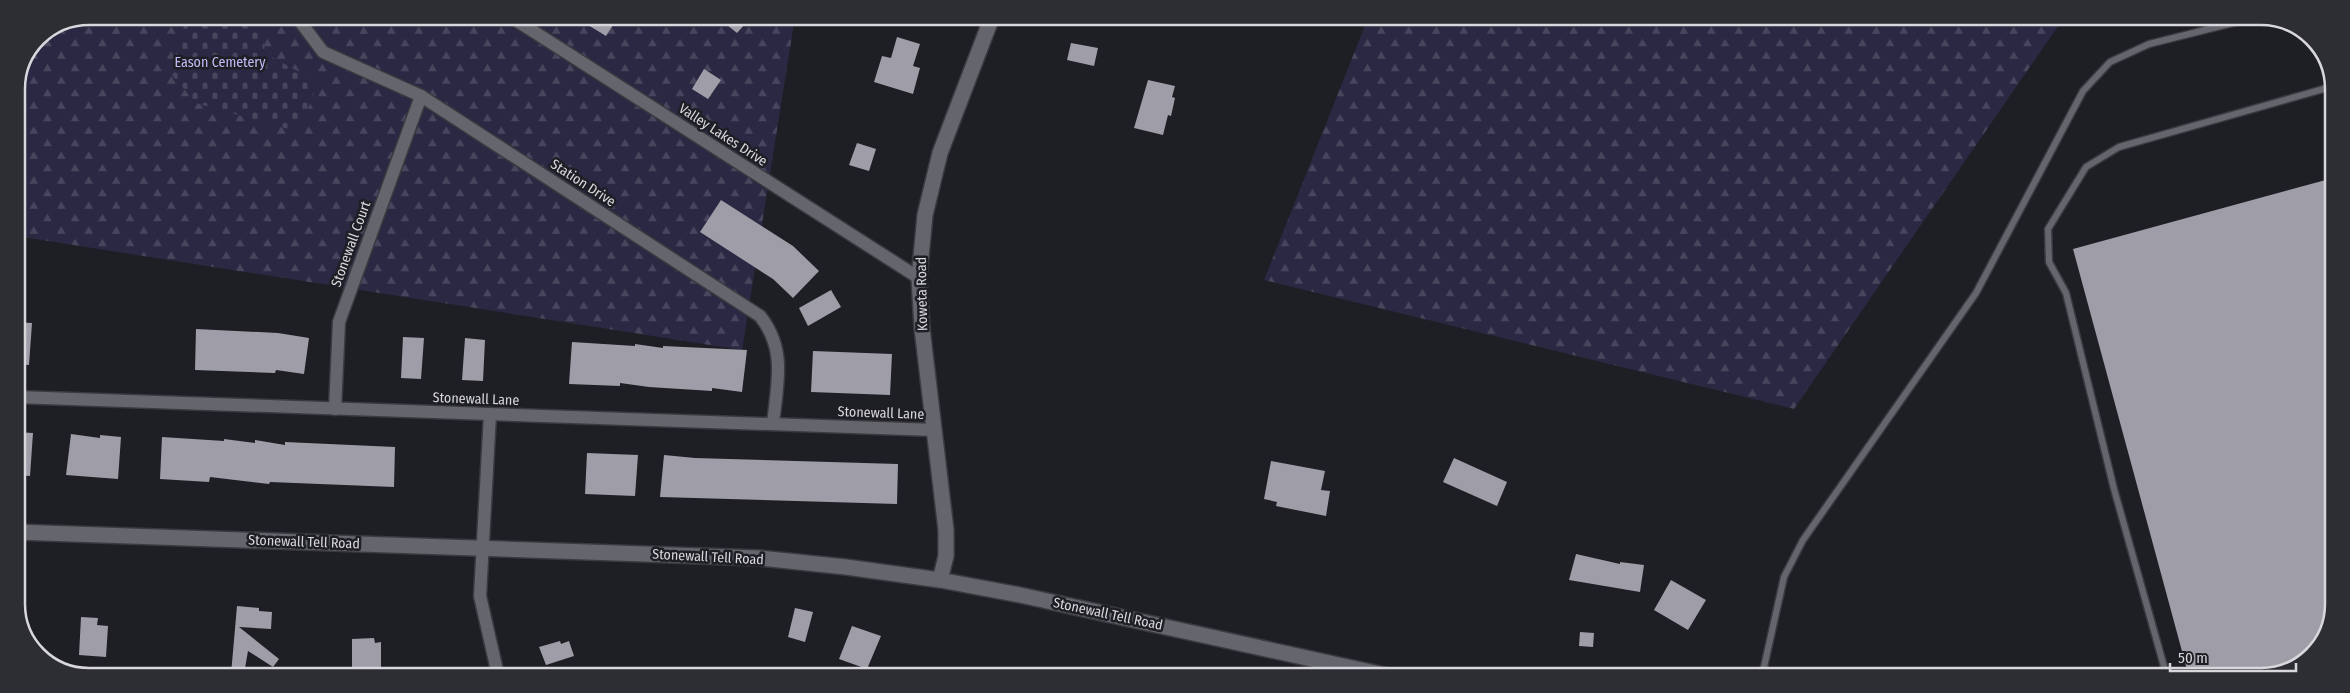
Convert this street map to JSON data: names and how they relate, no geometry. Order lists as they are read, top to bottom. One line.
{"streets":{"street":["Valley Lakes Drive","Station Drive","Stonewall Court","Koweta Road","Stonewall Lane","Stonewall Tell Road"]},"crossings":[["Valley Lakes Drive","Koweta Road"],["Station Drive","Stonewall Court"],["Station Drive","Stonewall Lane"],["Stonewall Court","Stonewall Lane"],["Koweta Road","Stonewall Lane"],["Koweta Road","Stonewall Tell Road"]],"parks":["Eason Cemetery"],"scale_bar":"50 m"}
